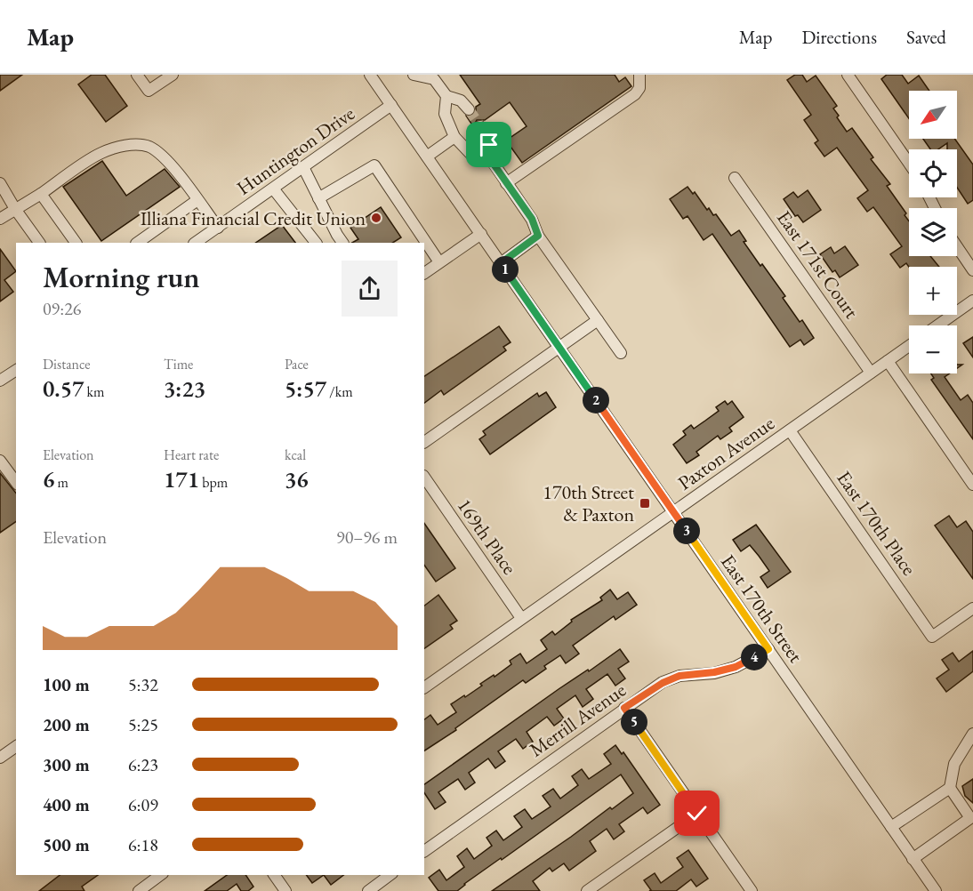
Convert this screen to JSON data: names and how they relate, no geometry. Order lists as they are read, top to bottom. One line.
{"streets":{"street":["Huntington Drive","East 171st Court","Paxton Avenue","East 170th Place","169th Place","East 170th Street","Merrill Avenue"]},"crossings":[["Huntington Drive","East 170th Street"],["East 171st Court","Paxton Avenue"],["Paxton Avenue","East 170th Place"],["Paxton Avenue","169th Place"],["Paxton Avenue","East 170th Street"],["East 170th Street","Merrill Avenue"]],"places":{"other":["Illiana Financial Credit Union"],"transit":["170th Street & Paxton"]},"north":"bottom left","page":{"header":"Map","nav":["Map","Directions","Saved"],"map_buttons":["+","−"],"heading":["Morning run","09:26"],"pins":["1","2","3","4","5"],"stats":[["Distance","0.57 km"],["Time","3:23"],["Pace","5:57 /km"],["Elevation","6 m"],["Heart rate","171 bpm"],["kcal","36"]],"chart":["Elevation","90–96 m"],"list":[{"name":"100 m","note":"5:32"},{"name":"200 m","note":"5:25"},{"name":"300 m","note":"6:23"},{"name":"400 m","note":"6:09"},{"name":"500 m","note":"6:18"}]}}
